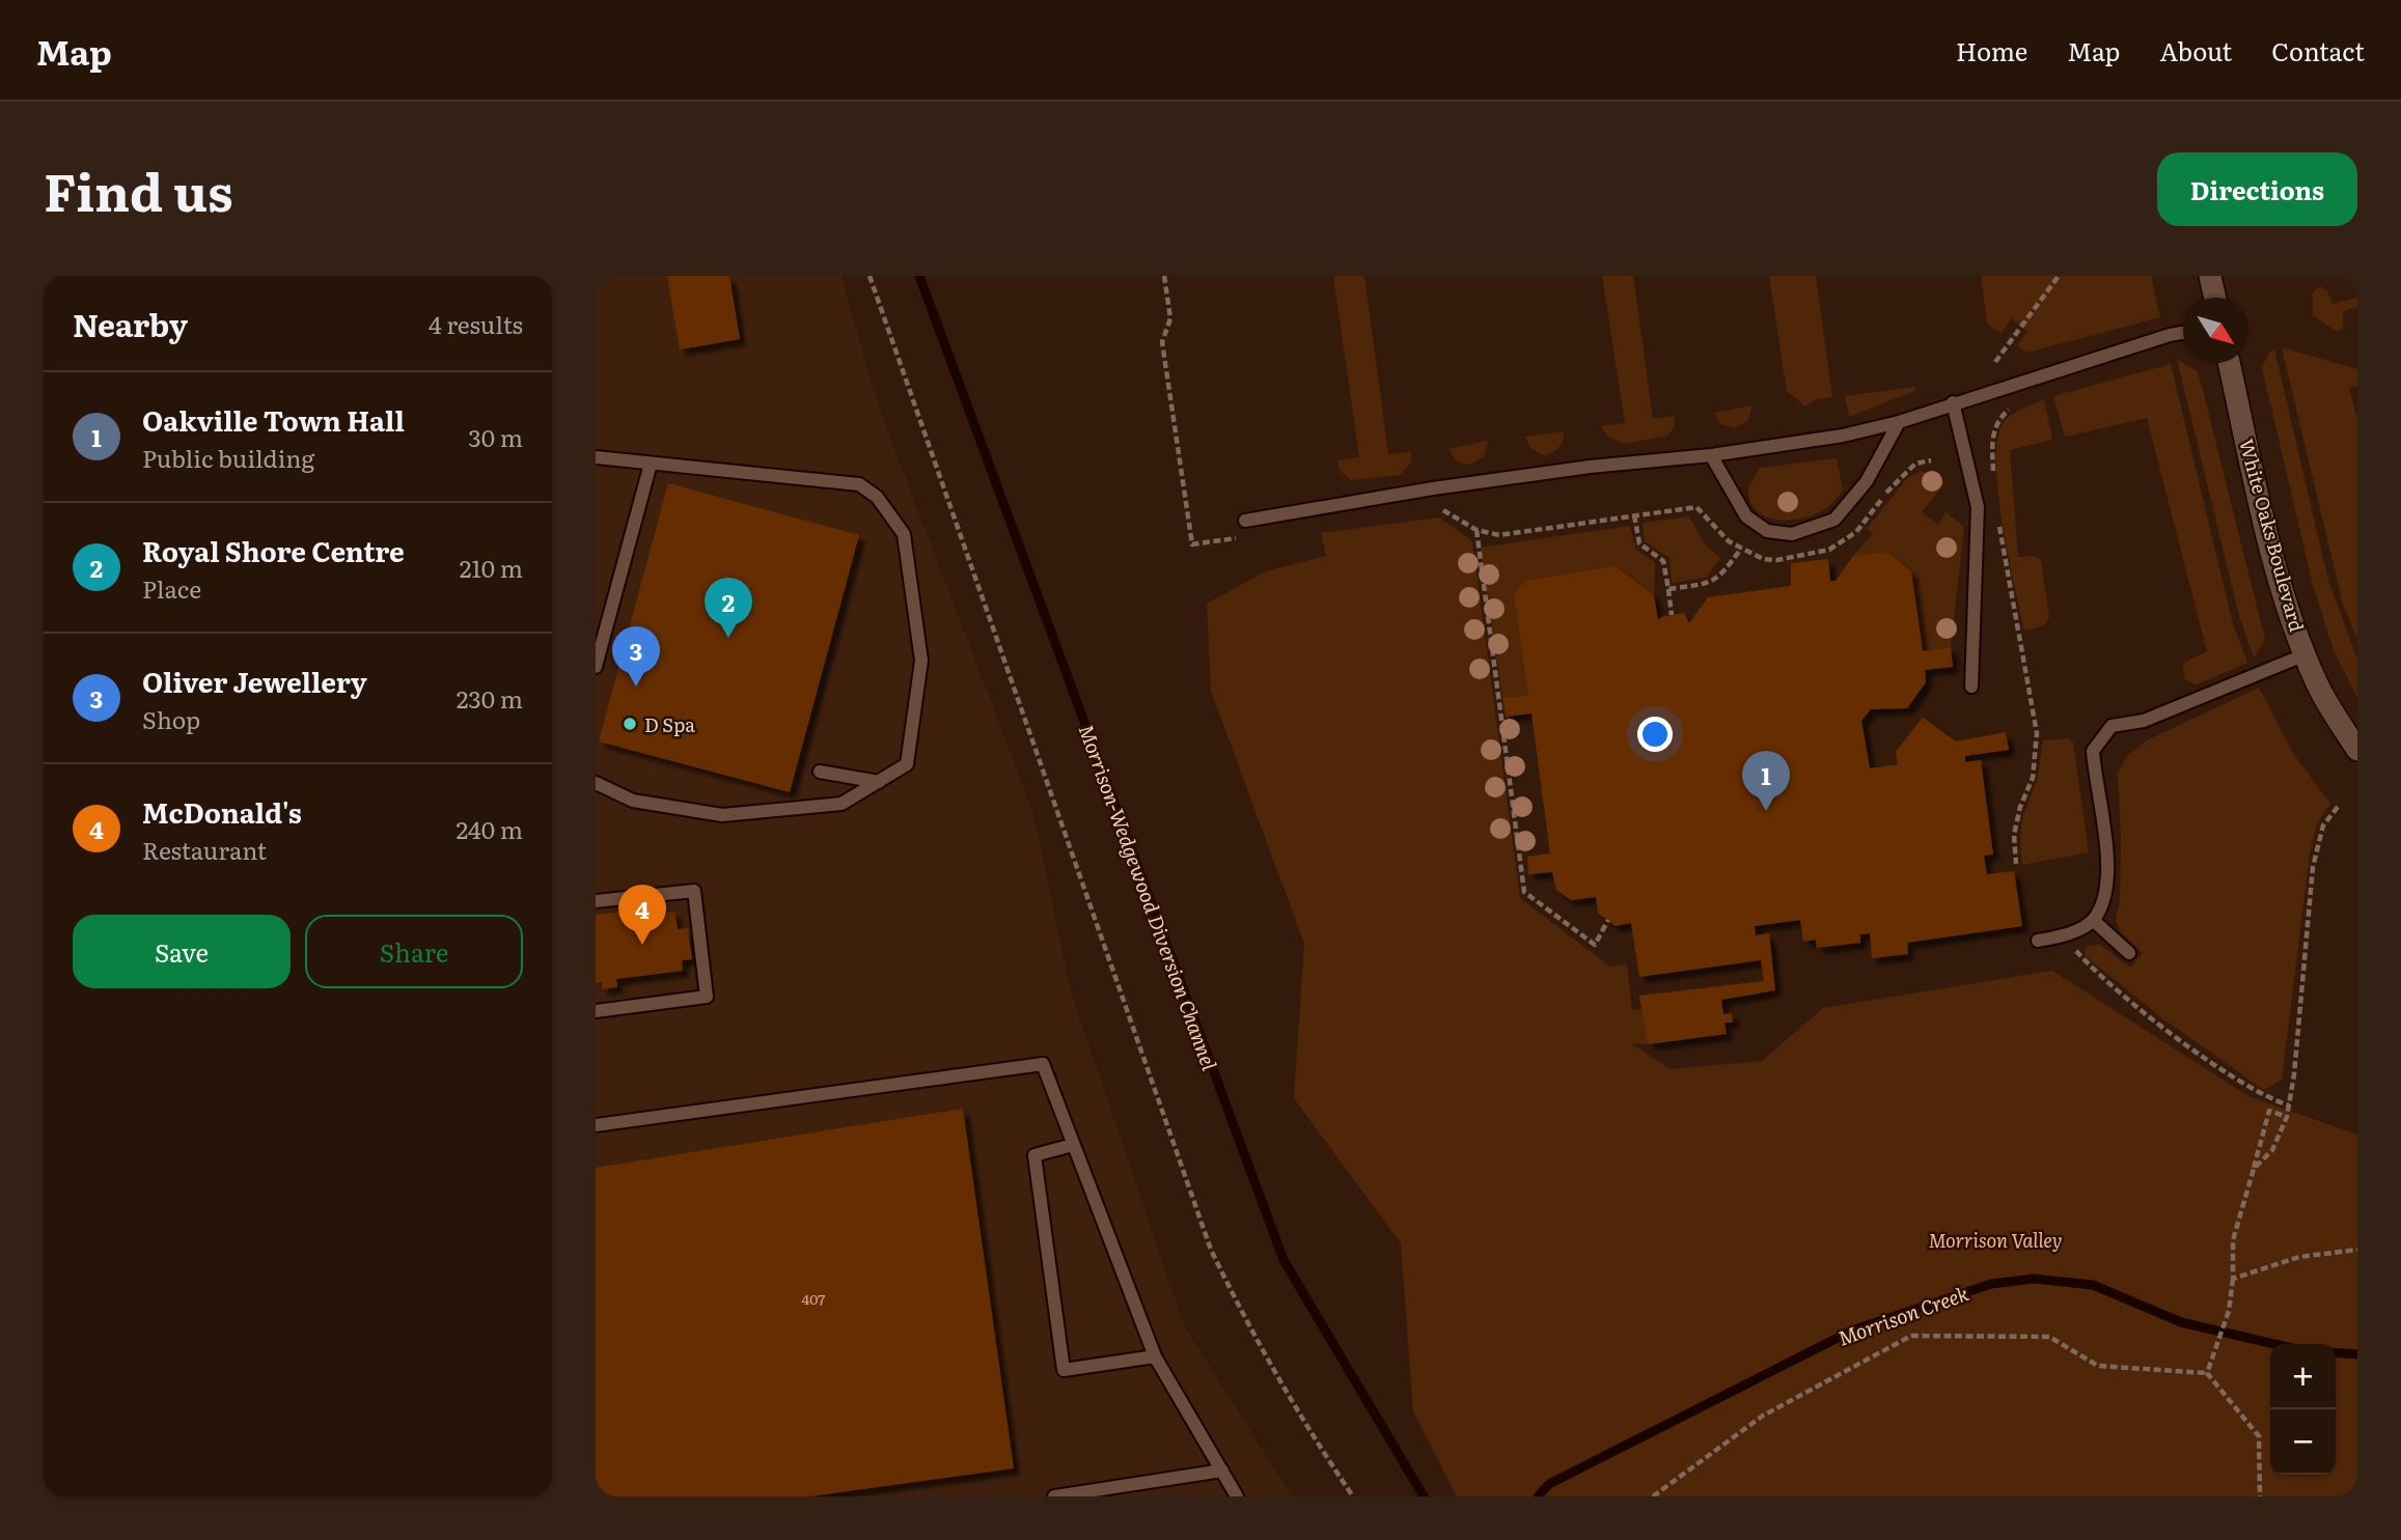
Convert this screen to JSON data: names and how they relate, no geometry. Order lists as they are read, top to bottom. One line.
{"streets":{"street":["White Oaks Boulevard"]},"water":["Morrison-Wedgewood Diversion Channel","Morrison Creek"],"parks":["Morrison Valley"],"places":["D Spa"],"house_numbers":["407"],"north":"bottom right","page":{"header":"Map","nav":["Home","Map","About","Contact"],"title":"Find us","buttons":["Directions",["Save","Share"]],"heading":["Nearby","4 results"],"list":[{"mark":"1","name":"Oakville Town Hall","note":"Public building","value":"30 m"},{"mark":"2","name":"Royal Shore Centre","note":"Place","value":"210 m"},{"mark":"3","name":"Oliver Jewellery","note":"Shop","value":"230 m"},{"mark":"4","name":"McDonald's","note":"Restaurant","value":"240 m"}],"pins":["2","3","1","4"],"map_buttons":["+","−"]}}
